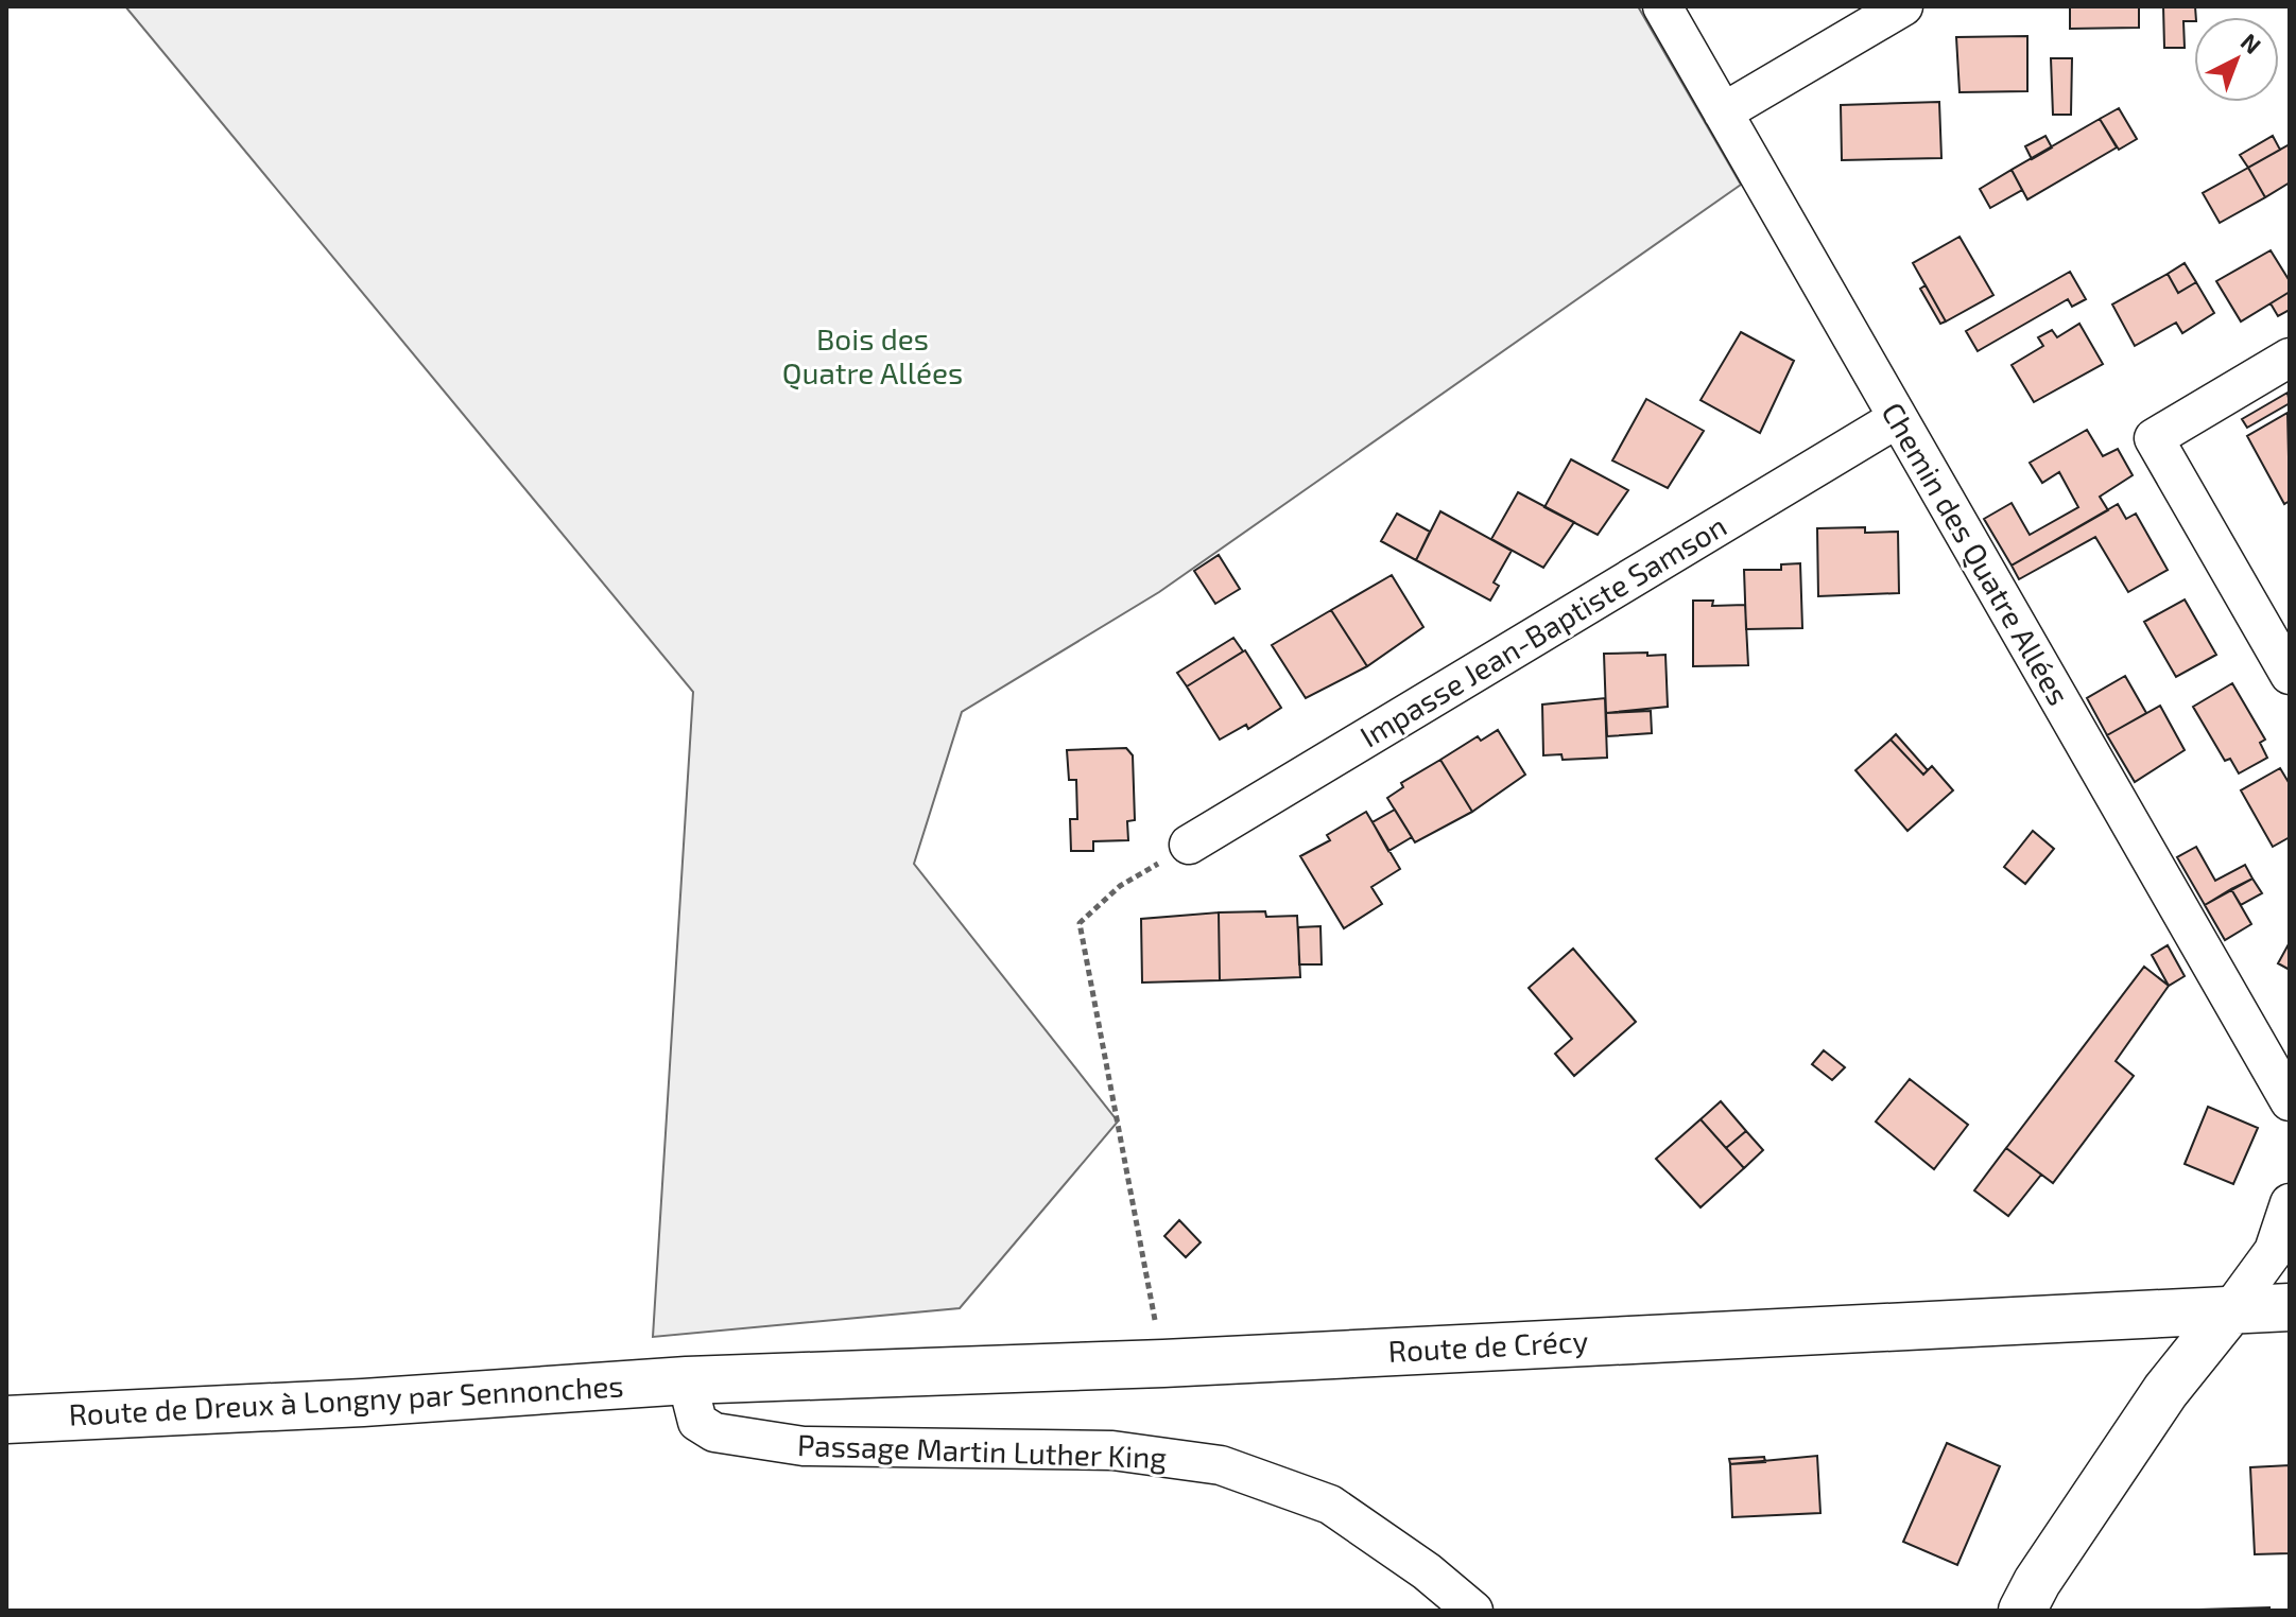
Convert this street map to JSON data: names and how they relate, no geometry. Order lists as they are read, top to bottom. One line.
{"streets":{"main road":["Route de Crécy","Route de Dreux à Longny par Sennonches"],"street":["Chemin des Quatre Allées","Impasse Jean-Baptiste Samson","Passage Martin Luther King"]},"crossings":[["Chemin des Quatre Allées","Impasse Jean-Baptiste Samson"],["Route de Crécy","Route de Dreux à Longny par Sennonches"],["Route de Crécy","Passage Martin Luther King"],["Route de Dreux à Longny par Sennonches","Passage Martin Luther King"]],"parks":["Bois des Quatre Allées"],"north":"top right"}
